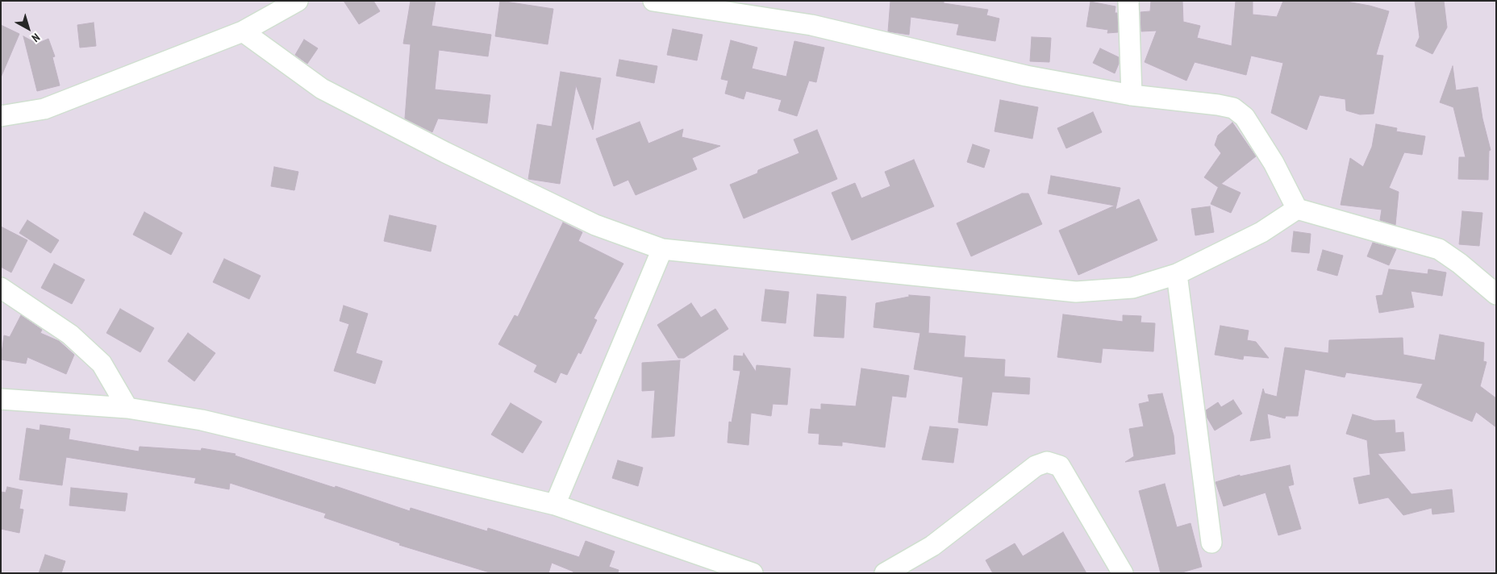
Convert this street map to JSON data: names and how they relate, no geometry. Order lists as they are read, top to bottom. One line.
{"north":"bottom right"}
